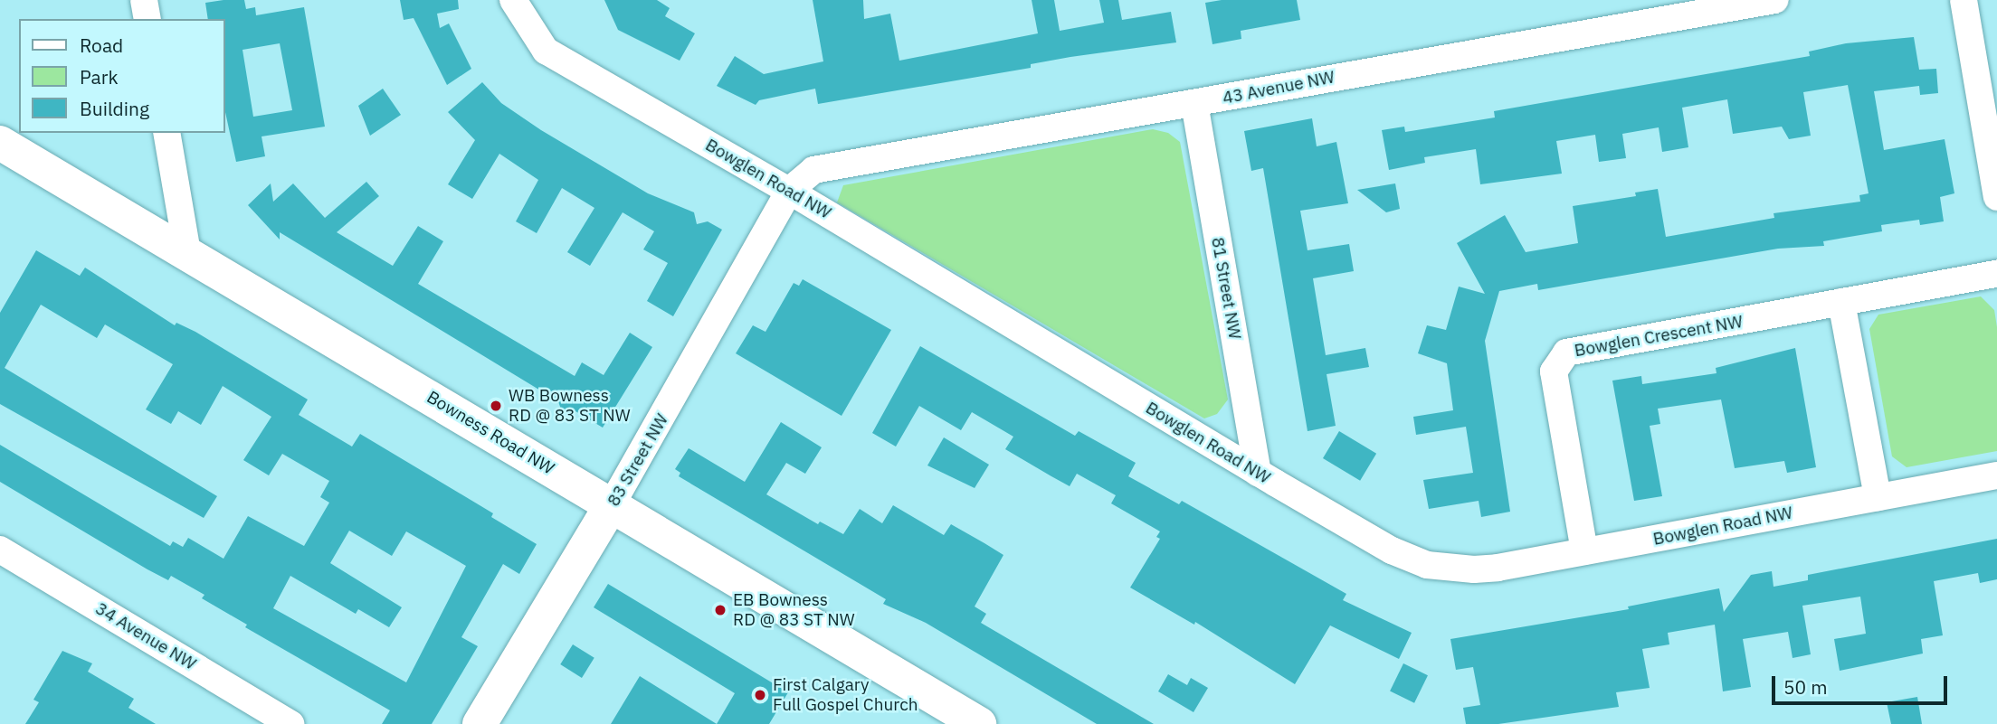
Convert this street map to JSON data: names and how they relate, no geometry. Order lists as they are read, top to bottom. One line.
{"streets":{"street":["43 Avenue NW","Bowglen Road NW","81 Street NW","Bowglen Crescent NW","Bowness Road NW","83 Street NW","34 Avenue NW"]},"crossings":[["43 Avenue NW","Bowglen Road NW"],["43 Avenue NW","81 Street NW"],["43 Avenue NW","83 Street NW"],["Bowglen Road NW","81 Street NW"],["Bowglen Road NW","Bowglen Crescent NW"],["Bowglen Road NW","83 Street NW"],["Bowness Road NW","83 Street NW"]],"places":["WB Bowness RD @ 83 ST NW","EB Bowness RD @ 83 ST NW","First Calgary Full Gospel Church"],"legend":["Road","Park","Building"],"scale_bar":"50 m"}
